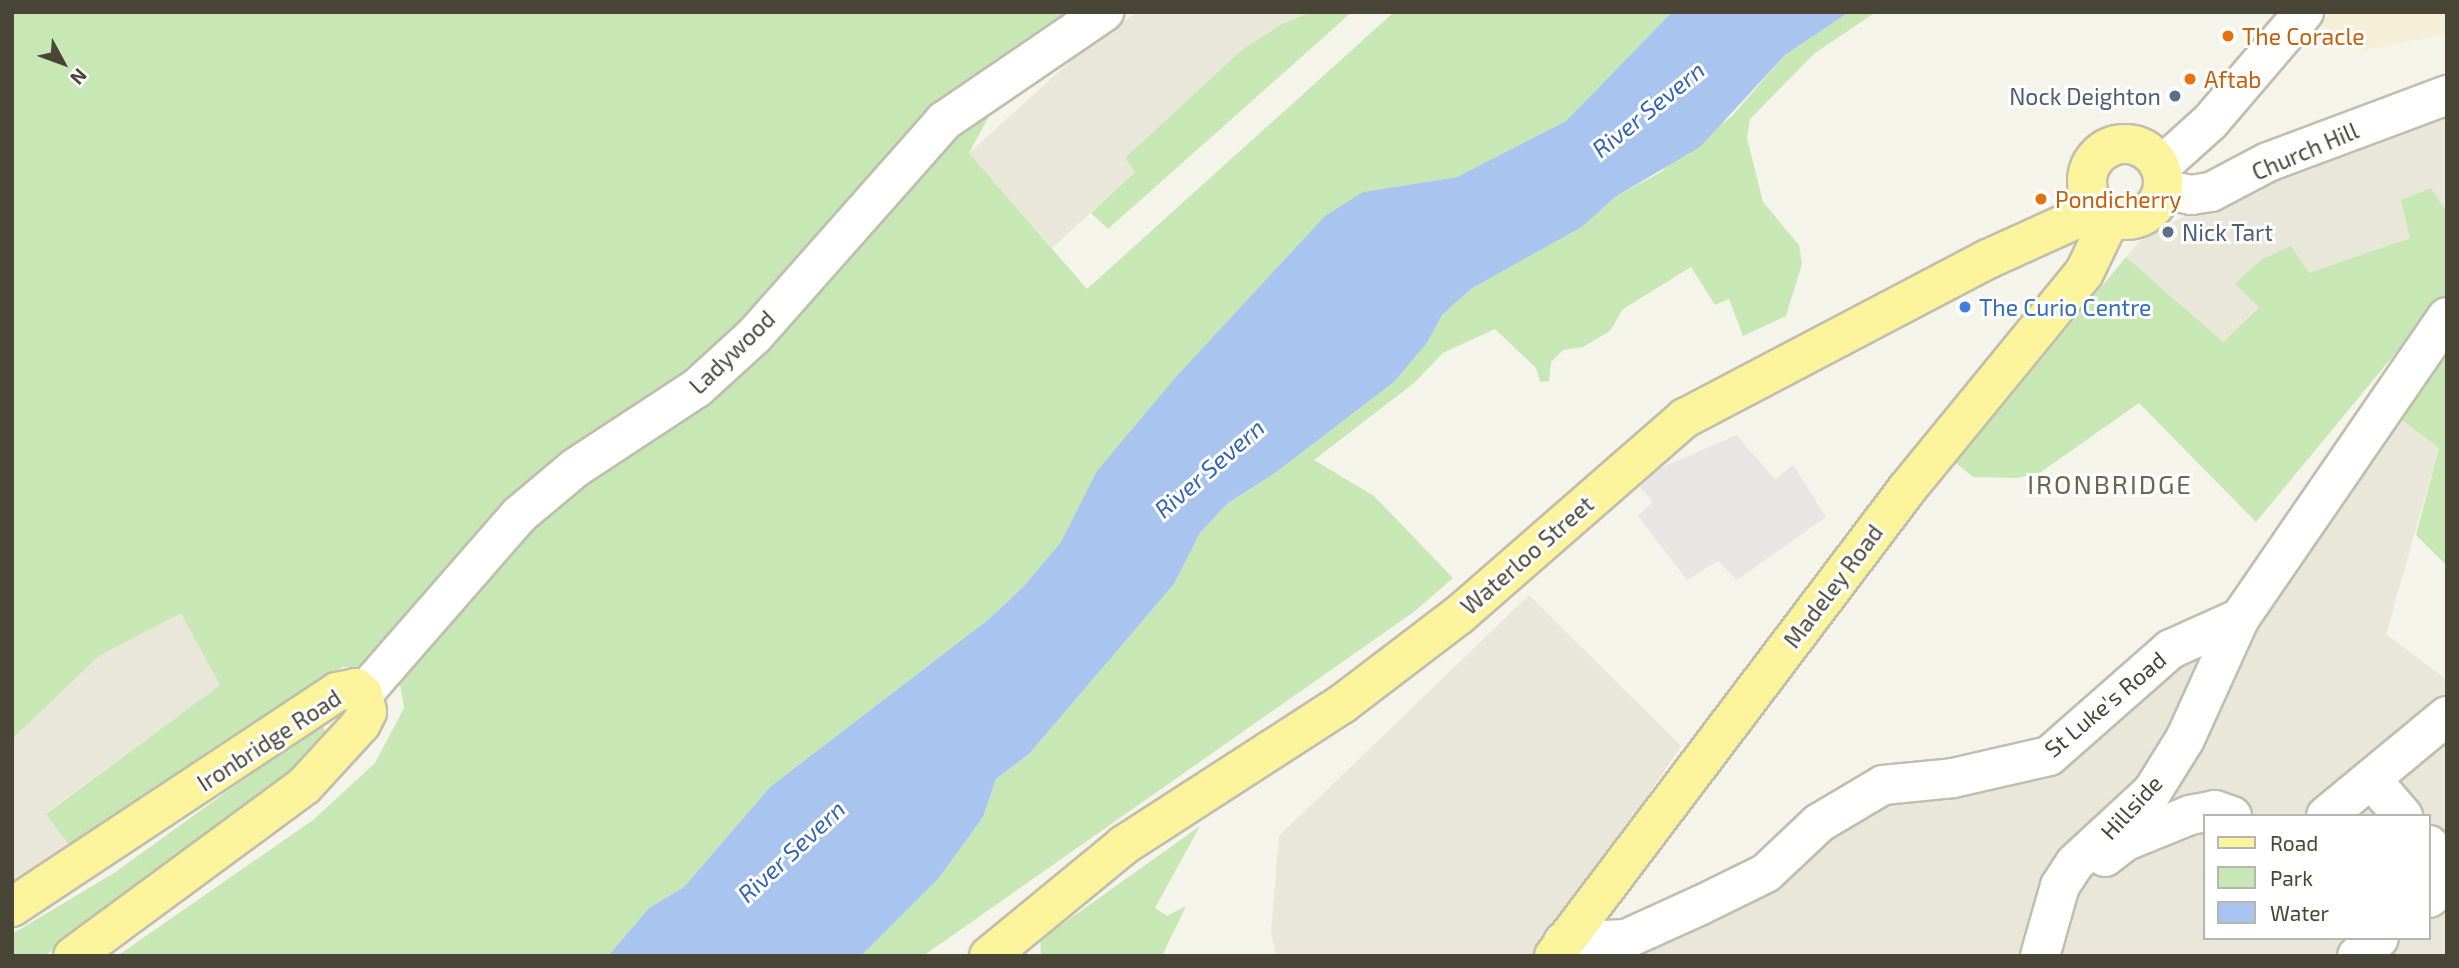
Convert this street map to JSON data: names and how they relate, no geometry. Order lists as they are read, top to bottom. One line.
{"streets":{"main road":["Waterloo Street","Madeley Road","Ironbridge Road"],"street":["Church Hill","Ladywood","St Luke's Road","Hillside"]},"crossings":[["Church Hill","Waterloo Street"],["Church Hill","Madeley Road"],["Ladywood","Ironbridge Road"],["Waterloo Street","Madeley Road"],["Madeley Road","St Luke's Road"],["St Luke's Road","Hillside"]],"districts":["IRONBRIDGE"],"water":["River Severn"],"places":["The Coracle","Aftab","Nock Deighton","Pondicherry","Nick Tart","The Curio Centre"],"legend":["Road","Park","Water"],"north":"bottom right"}
